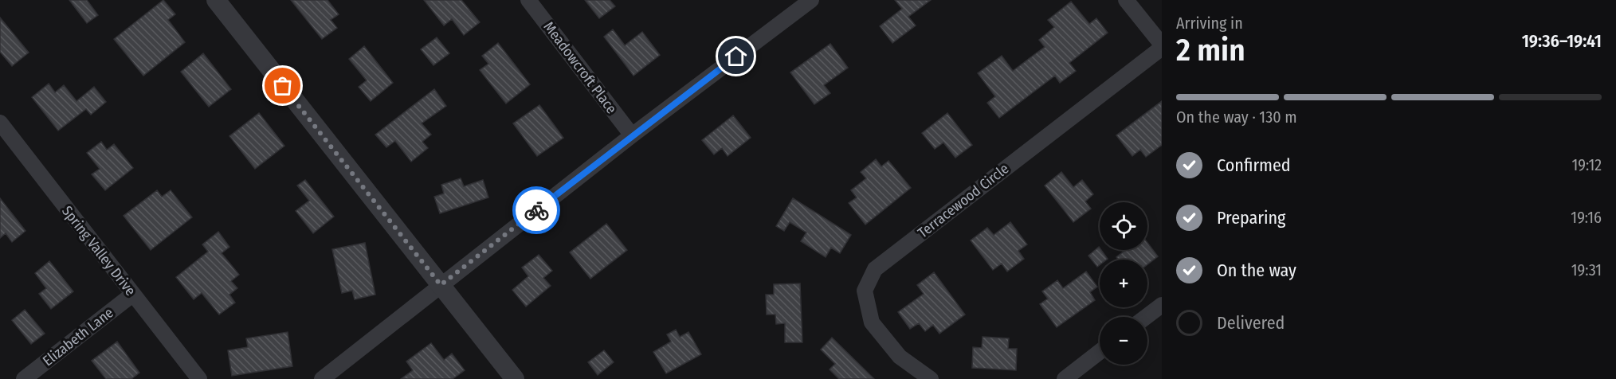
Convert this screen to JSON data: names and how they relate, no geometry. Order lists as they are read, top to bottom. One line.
{"streets":{"street":["Meadowcroft Place","Terracewood Circle","Spring Valley Drive","Elizabeth Lane"]},"crossings":[["Spring Valley Drive","Elizabeth Lane"]],"page":{"heading":["2 min","Arriving in","19:36–19:41"],"bar":"On the way · 130 m","list":[["Confirmed","19:12"],["Preparing","19:16"],["On the way","19:31"],"Delivered"],"map_buttons":["+","−"]}}
